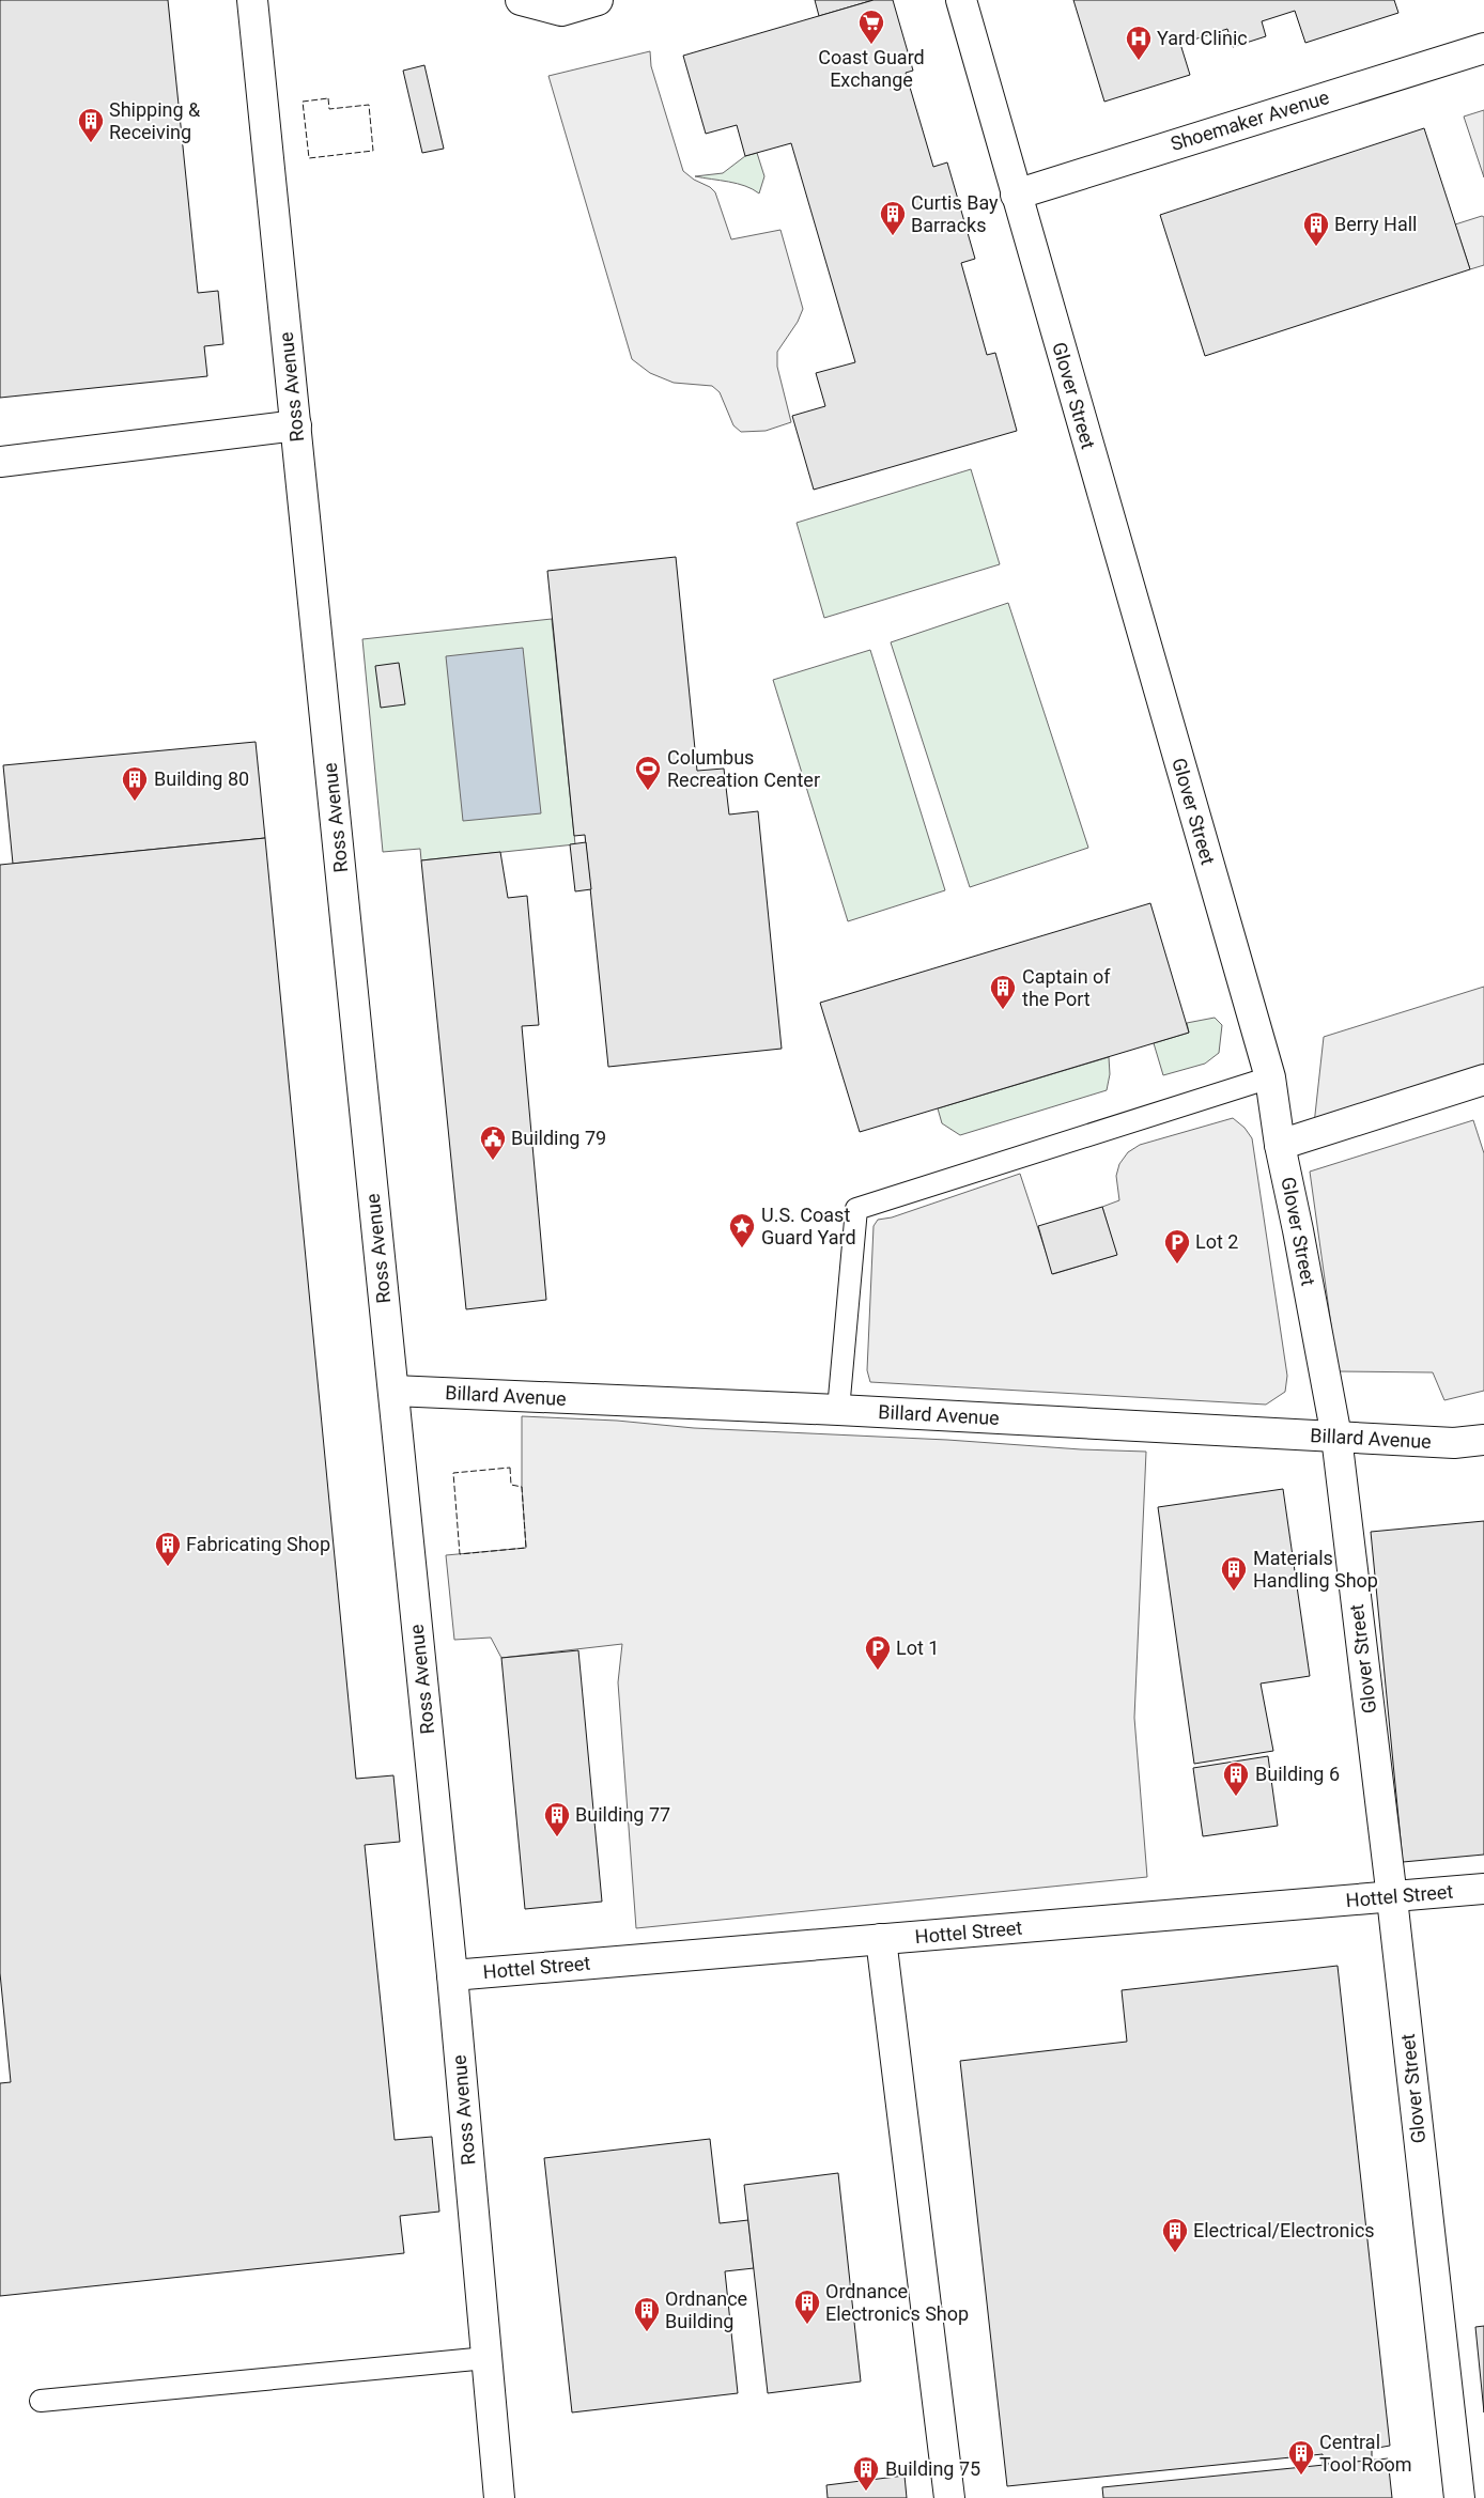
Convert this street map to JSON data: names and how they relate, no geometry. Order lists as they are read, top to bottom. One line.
{"streets":{"street":["Shoemaker Avenue","Ross Avenue","Glover Street","Billard Avenue","Hottel Street"]},"crossings":[["Shoemaker Avenue","Glover Street"],["Ross Avenue","Billard Avenue"],["Ross Avenue","Hottel Street"],["Glover Street","Billard Avenue"],["Glover Street","Hottel Street"]],"places":{"supermarket":["Coast Guard Exchange"],"hospital":["Yard Clinic"],"building":["Shipping & Receiving","Curtis Bay Barracks","Berry Hall","Building 80","Captain of the Port","Fabricating Shop","Materials Handling Shop","Building 6","Building 77","Electrical/Electronics","Ordnance Electronics Shop","Ordnance Building","Central Tool Room","Building 75"],"sports":["Columbus Recreation Center"],"public building":["Building 79"],"place":["U.S. Coast Guard Yard"],"parking":["Lot 2","Lot 1"]}}
